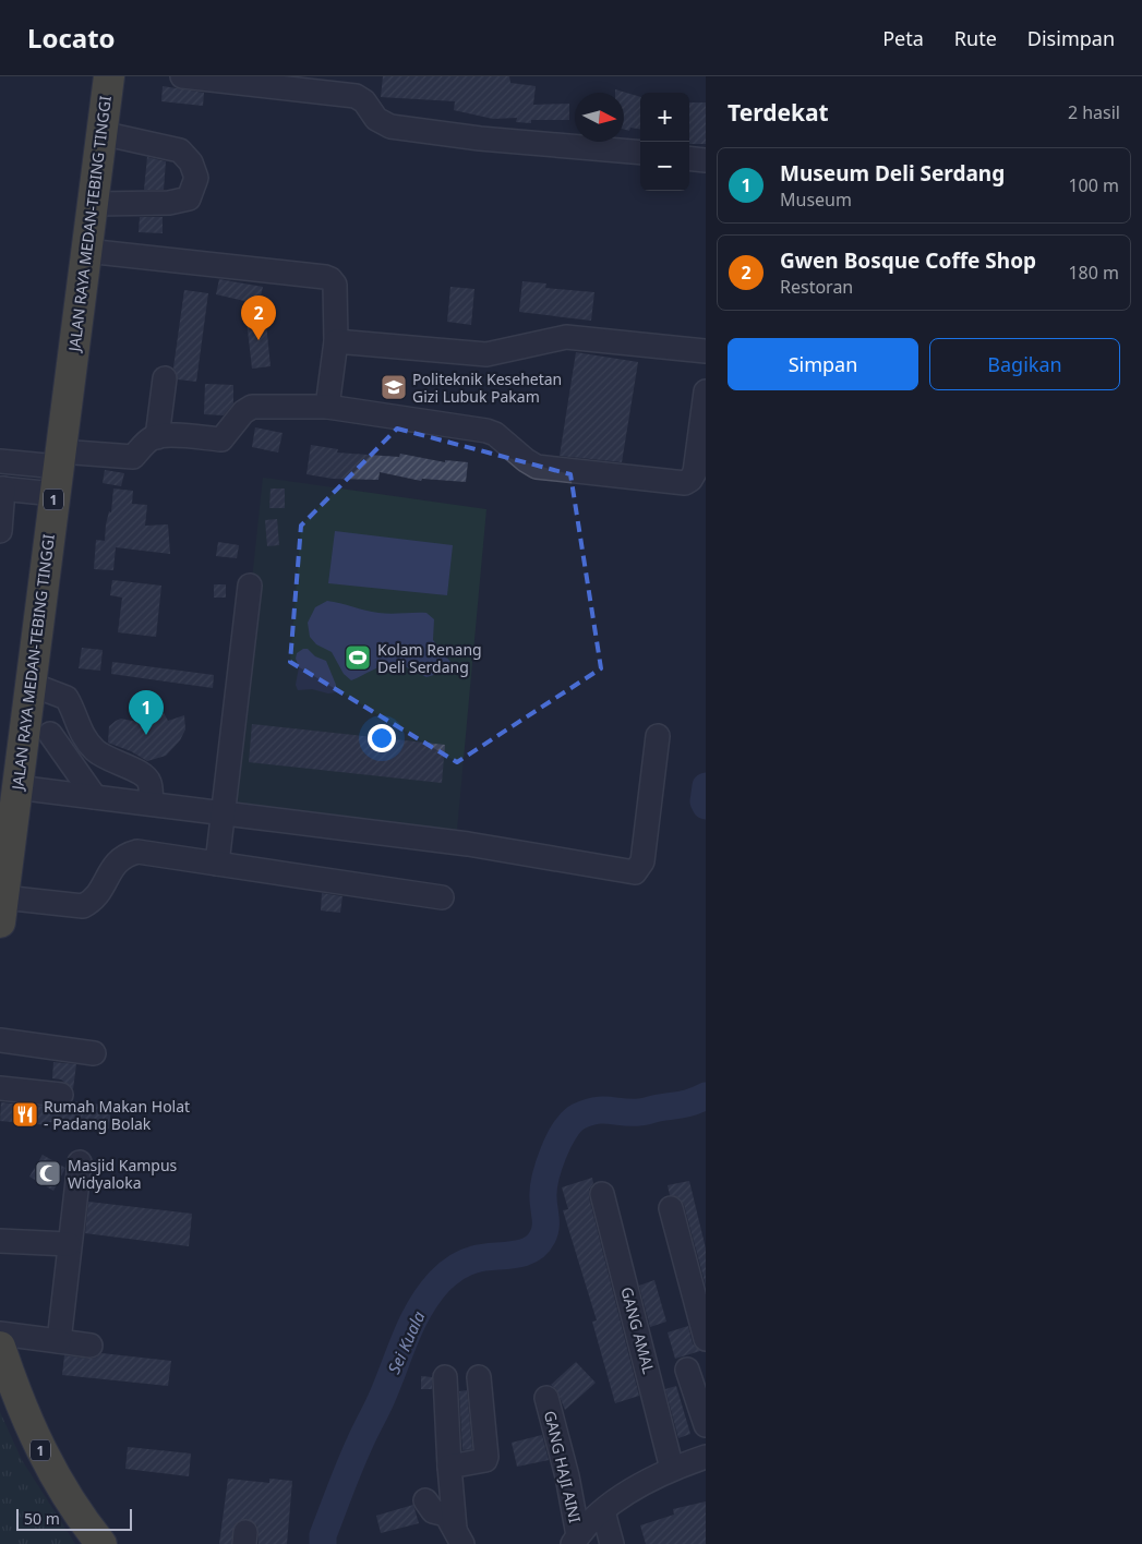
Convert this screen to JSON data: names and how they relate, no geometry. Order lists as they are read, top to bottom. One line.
{"streets":{"highway":["JALAN RAYA MEDAN-TEBING TINGGI","1"],"street":["GANG AMAL","GANG HAJI AINI"]},"water":["Sei Kuala"],"places":{"school or university":["Politeknik Kesehetan Gizi Lubuk Pakam"],"sports":["Kolam Renang Deli Serdang"],"restaurant":["Rumah Makan Holat - Padang Bolak"],"mosque":["Masjid Kampus Widyaloka"]},"scale_bar":"50 m","north":"right","page":{"header":"Locato","nav":["Peta","Rute","Disimpan"],"heading":["Terdekat","2 hasil"],"map_buttons":["+","−"],"list":[{"mark":"1","name":"Museum Deli Serdang","note":"Museum","value":"100 m"},{"mark":"2","name":"Gwen Bosque Coffe Shop","note":"Restoran","value":"180 m"}],"pins":["2","1"],"buttons":["Simpan","Bagikan"],"scale":"50 m"}}
